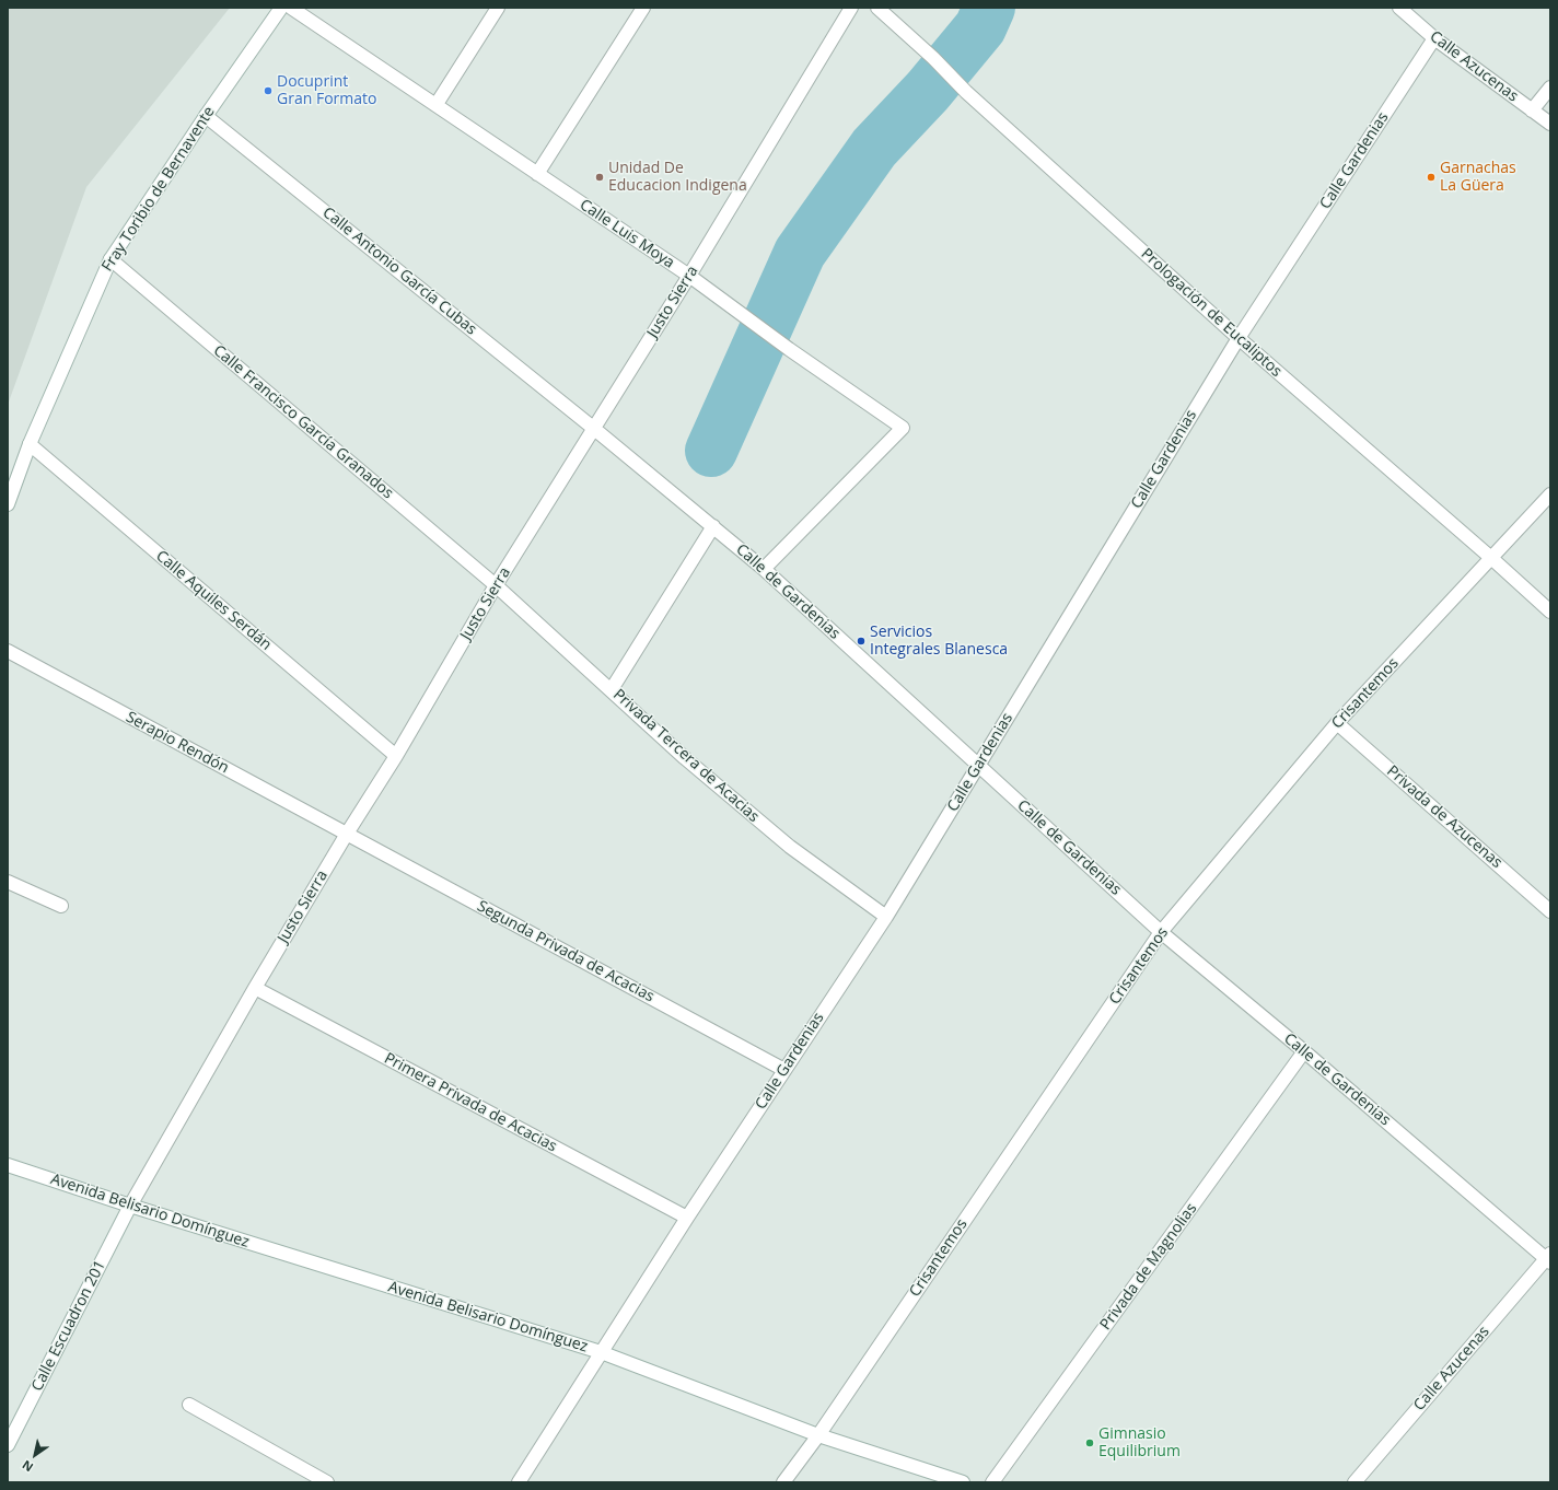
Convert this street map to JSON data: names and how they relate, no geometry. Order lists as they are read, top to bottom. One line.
{"streets":{"street":["Calle Azucenas","Calle Gardenias","Fray Toribio de Bernavente","Calle Luis Moya","Calle Antonio García Cubas","Justo Sierra","Prologación de Eucaliptos","Calle Francisco García Granados","Calle de Gardenias","Calle Aquiles Serdán","Crisantemos","Serapio Rendón","Privada Tercera de Acacias","Privada de Azucenas","Segunda Privada de Acacias","Primera Privada de Acacias","Avenida Belisario Domínguez","Privada de Magnolias","Calle Escuadron 201"]},"crossings":[["Calle Azucenas","Calle Gardenias"],["Calle Azucenas","Calle de Gardenias"],["Calle Gardenias","Prologación de Eucaliptos"],["Calle Gardenias","Calle de Gardenias"],["Calle Gardenias","Privada Tercera de Acacias"],["Calle Gardenias","Segunda Privada de Acacias"],["Calle Gardenias","Primera Privada de Acacias"],["Calle Gardenias","Avenida Belisario Domínguez"],["Fray Toribio de Bernavente","Calle Antonio García Cubas"],["Fray Toribio de Bernavente","Calle Francisco García Granados"],["Fray Toribio de Bernavente","Calle Aquiles Serdán"],["Calle Luis Moya","Justo Sierra"],["Calle Luis Moya","Calle de Gardenias"],["Calle Antonio García Cubas","Justo Sierra"],["Calle Antonio García Cubas","Calle de Gardenias"],["Justo Sierra","Calle Francisco García Granados"],["Justo Sierra","Calle de Gardenias"],["Justo Sierra","Calle Aquiles Serdán"],["Justo Sierra","Serapio Rendón"],["Justo Sierra","Privada Tercera de Acacias"],["Justo Sierra","Segunda Privada de Acacias"],["Justo Sierra","Primera Privada de Acacias"],["Justo Sierra","Avenida Belisario Domínguez"],["Justo Sierra","Calle Escuadron 201"],["Prologación de Eucaliptos","Crisantemos"],["Calle Francisco García Granados","Privada Tercera de Acacias"],["Calle de Gardenias","Crisantemos"],["Calle de Gardenias","Privada de Magnolias"],["Crisantemos","Privada de Azucenas"],["Crisantemos","Avenida Belisario Domínguez"],["Serapio Rendón","Segunda Privada de Acacias"],["Avenida Belisario Domínguez","Calle Escuadron 201"]],"places":["Docuprint Gran Formato","Unidad De Educacion Indigena","Garnachas La Güera","Servicios Integrales Blanesca","Gimnasio Equilibrium"],"north":"bottom left"}
